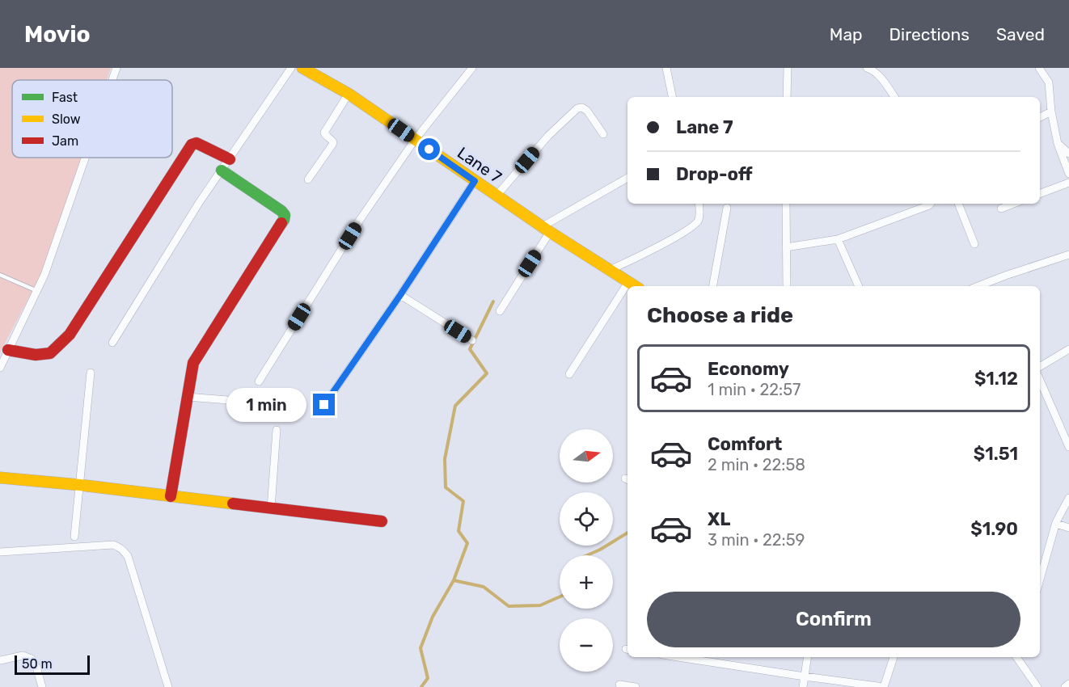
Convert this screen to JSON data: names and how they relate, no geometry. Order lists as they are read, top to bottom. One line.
{"streets":{"street":["Lane 7"]},"legend":["Fast","Slow","Jam"],"scale_bar":"50 m","north":"right","page":{"header":"Movio","nav":["Map","Directions","Saved"],"banner":["Lane 7","Drop-off"],"heading":"Choose a ride","list":[{"name":"Economy","note":"1 min · 22:57","value":"$1.12"},{"name":"Comfort","note":"2 min · 22:58","value":"$1.51"},{"name":"XL","note":"3 min · 22:59","value":"$1.90"}],"bubble":"1 min","map_buttons":["+","−"],"buttons":"Confirm","scale":"50 m"}}
